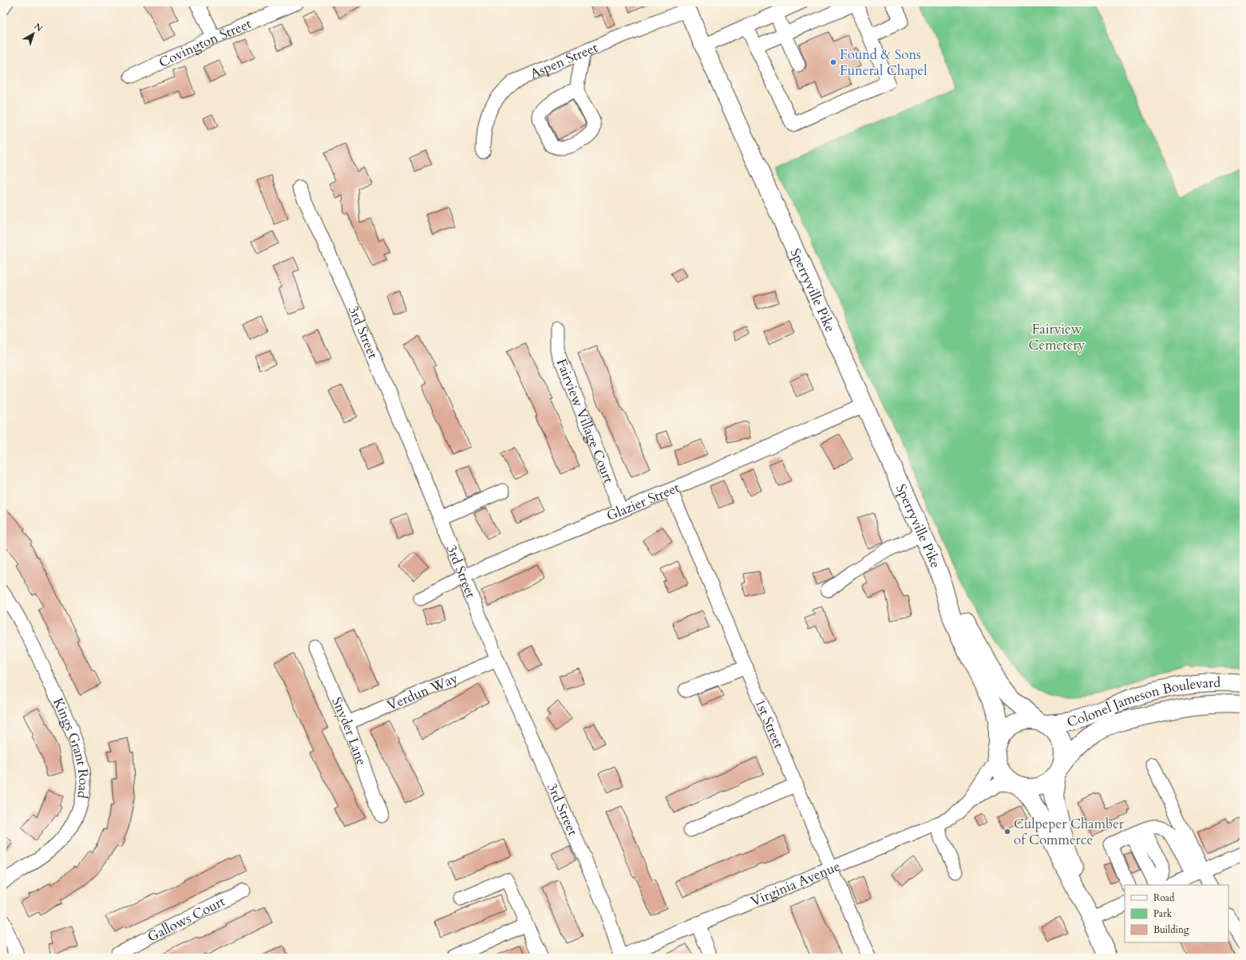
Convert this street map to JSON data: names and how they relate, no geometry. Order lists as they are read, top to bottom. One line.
{"streets":{"main road":["Sperryville Pike","Colonel Jameson Boulevard"],"street":["Covington Street","Aspen Street","3rd Street","Fairview Village Court","Glazier Street","Verdun Way","1st Street","Snyder Lane","Kings Grant Road","Virginia Avenue","Gallows Court"]},"crossings":[["Aspen Street","Sperryville Pike"],["Sperryville Pike","Glazier Street"],["Sperryville Pike","Colonel Jameson Boulevard"],["Sperryville Pike","Virginia Avenue"],["3rd Street","Glazier Street"],["3rd Street","Verdun Way"],["3rd Street","Virginia Avenue"],["Fairview Village Court","Glazier Street"],["Glazier Street","1st Street"],["Verdun Way","Snyder Lane"],["Colonel Jameson Boulevard","Virginia Avenue"],["1st Street","Virginia Avenue"]],"parks":["Fairview Cemetery"],"places":["Found & Sons Funeral Chapel","Culpeper Chamber of Commerce"],"legend":["Road","Park","Building"],"north":"top right"}
